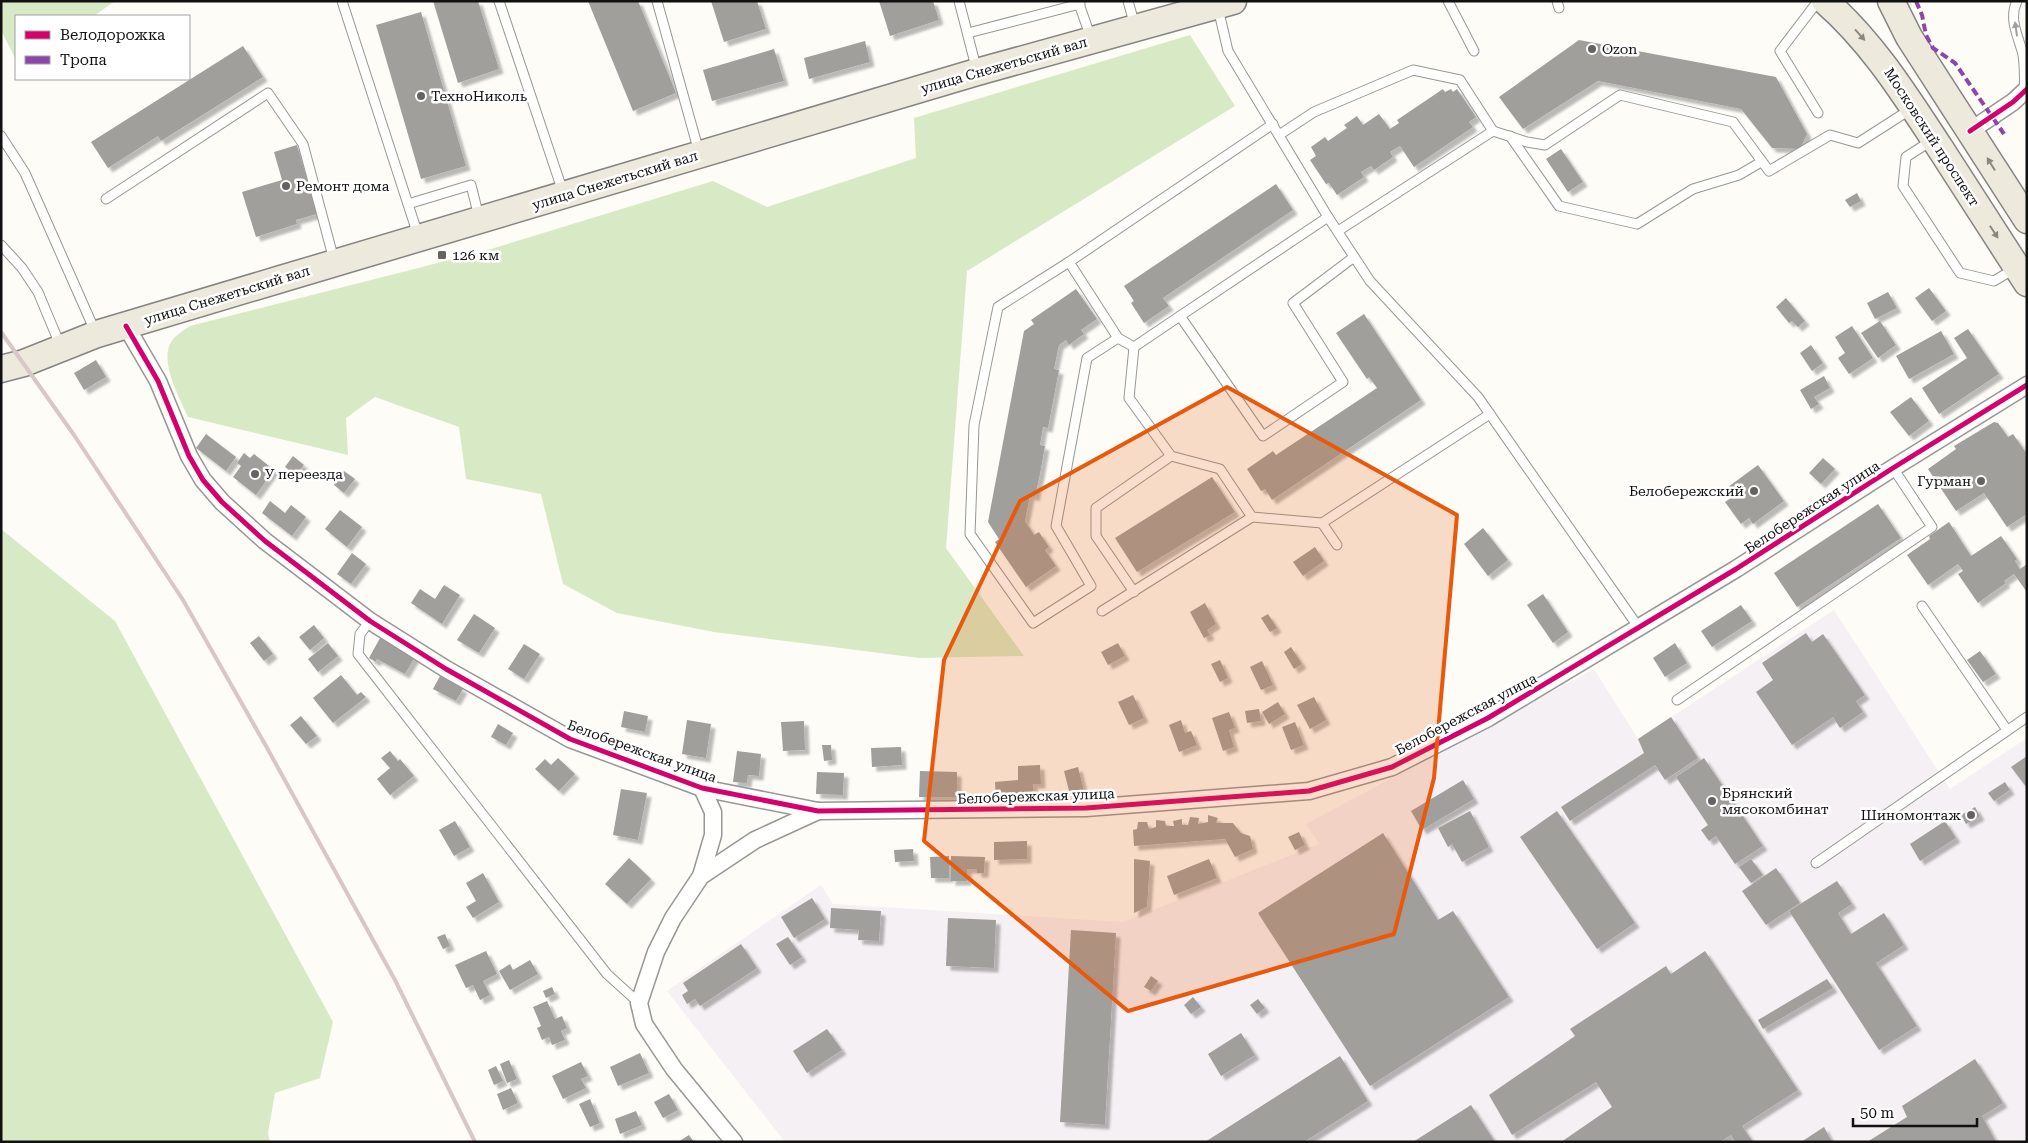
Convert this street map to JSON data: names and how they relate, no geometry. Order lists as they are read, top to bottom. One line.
{"streets":{"main road":["улица Снежетьский вал","Московский проспект"],"street":["Белобережская улица"]},"crossings":[["улица Снежетьский вал","Белобережская улица"]],"places":{"other":["Ozon","ТехноНиколь","Ремонт дома","У переезда","Гурман","Белобережский","Брянский мясокомбинат","Шиномонтаж"],"transit":["126 км"]},"legend":["Велодорожка","Тропа"],"scale_bar":"50 m"}
